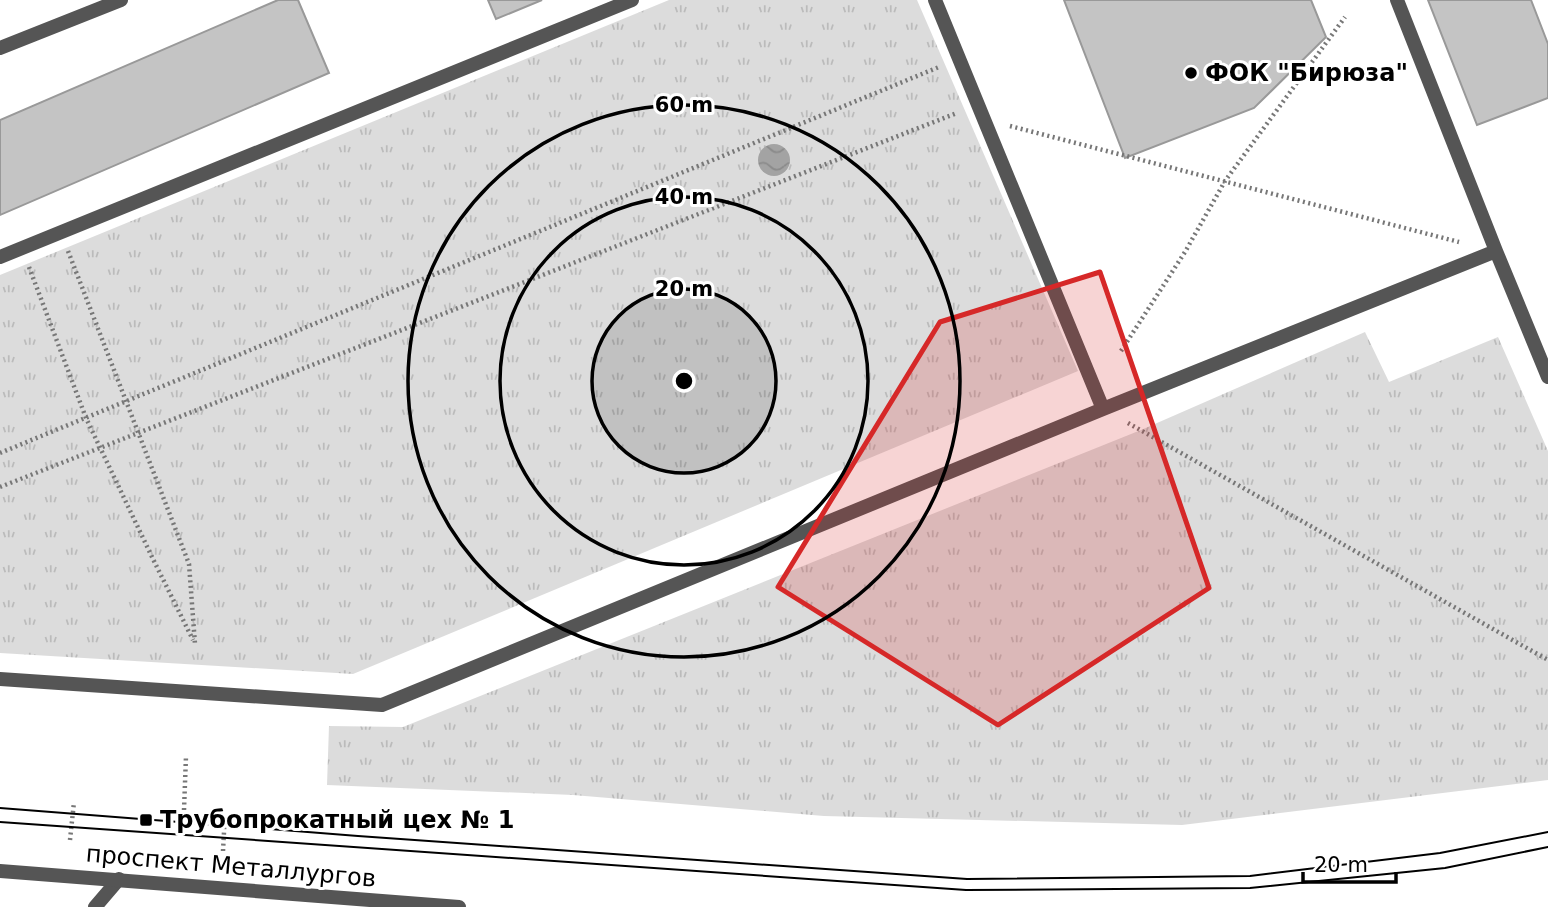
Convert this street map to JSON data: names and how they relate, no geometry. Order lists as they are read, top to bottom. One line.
{"streets":{"street":["проспект Металлургов"]},"places":{"other":["ФОК \"Бирюза\""],"transit":["Трубопрокатный цех № 1"]},"scale_bar":"20 m","rings":["60 m","40 m","20 m"]}
